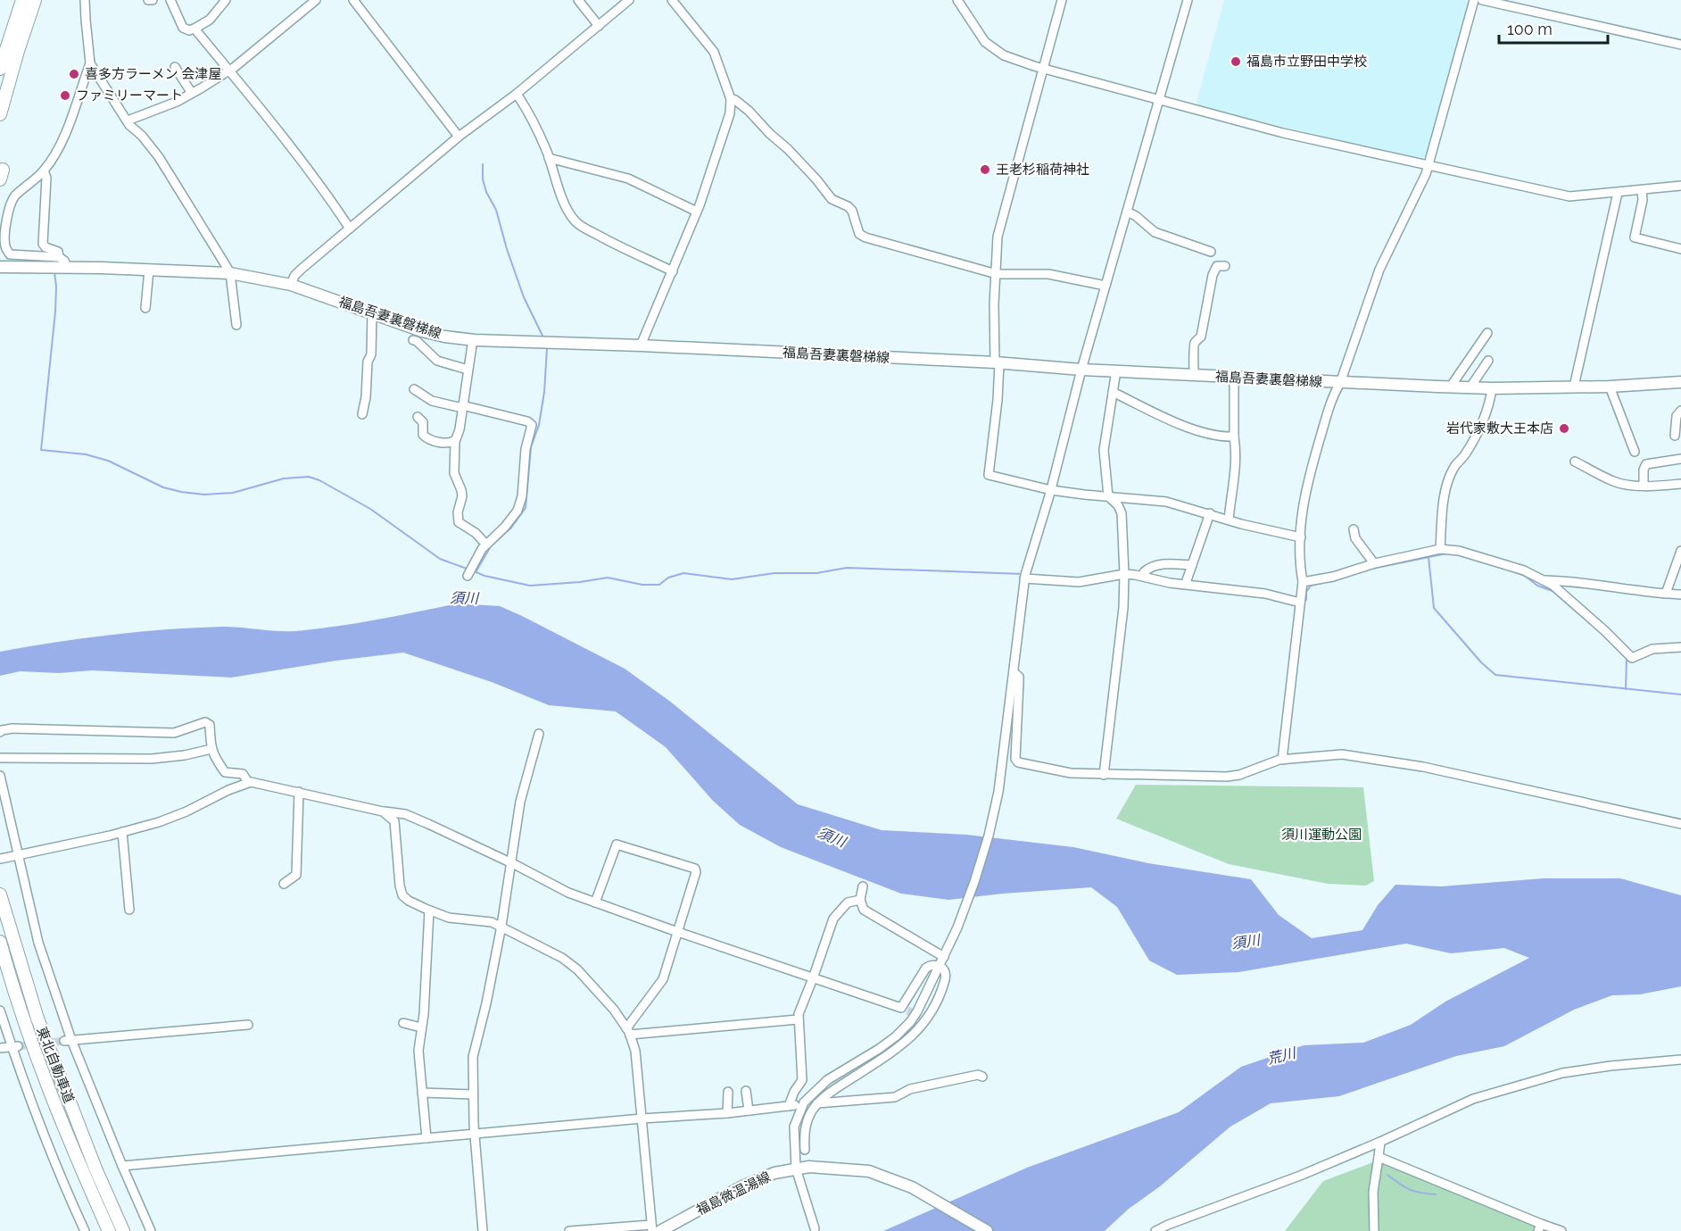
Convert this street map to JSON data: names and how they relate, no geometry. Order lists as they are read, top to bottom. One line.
{"streets":{"highway":["東北自動車道"],"main road":["福島吾妻裏磐梯線","福島微温湯線"]},"water":["須川","荒川"],"parks":["須川運動公園"],"places":["福島市立野田中学校","喜多方ラーメン 会津屋","ファミリーマート","王老杉稲荷神社","岩代家敷大王本店"],"scale_bar":"100 m"}
